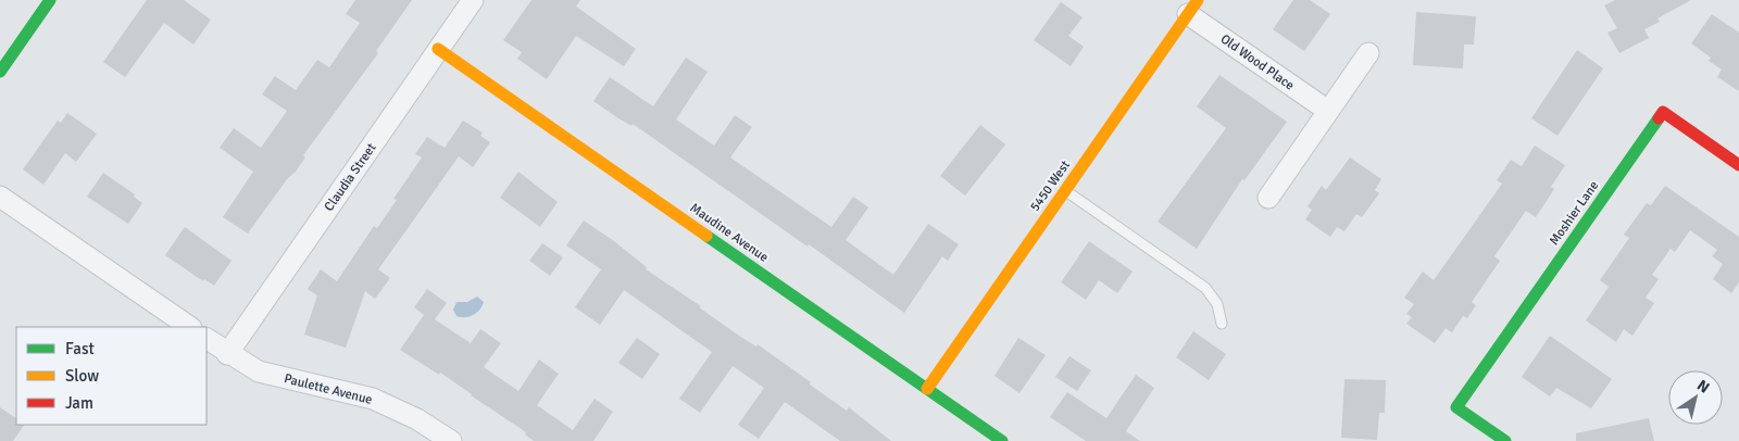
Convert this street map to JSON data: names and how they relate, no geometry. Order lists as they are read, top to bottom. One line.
{"streets":{"street":["Old Wood Place","Claudia Street","5450 West","Moshier Lane","Maudine Avenue","Paulette Avenue"]},"crossings":[["Old Wood Place","5450 West"],["Claudia Street","Maudine Avenue"],["Claudia Street","Paulette Avenue"],["5450 West","Maudine Avenue"]],"legend":["Fast","Slow","Jam"],"north":"top right"}
